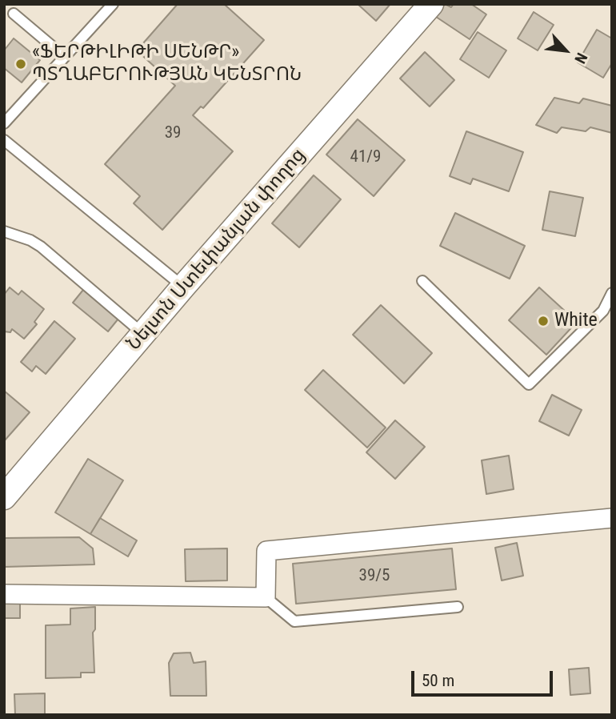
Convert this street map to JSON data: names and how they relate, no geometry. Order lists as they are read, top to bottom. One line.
{"streets":{"street":["Նելսոն Ստեփանյան փողոց"]},"places":["«ՖԵՐԹԻԼԻԹԻ ՍԵՆԹՐ» ՊՏՂԱԲԵՐՈՒԹՅԱՆ ԿԵՆՏՐՈՆ","White"],"house_numbers":["39","41/9","39/5"],"scale_bar":"50 m","north":"bottom right"}
